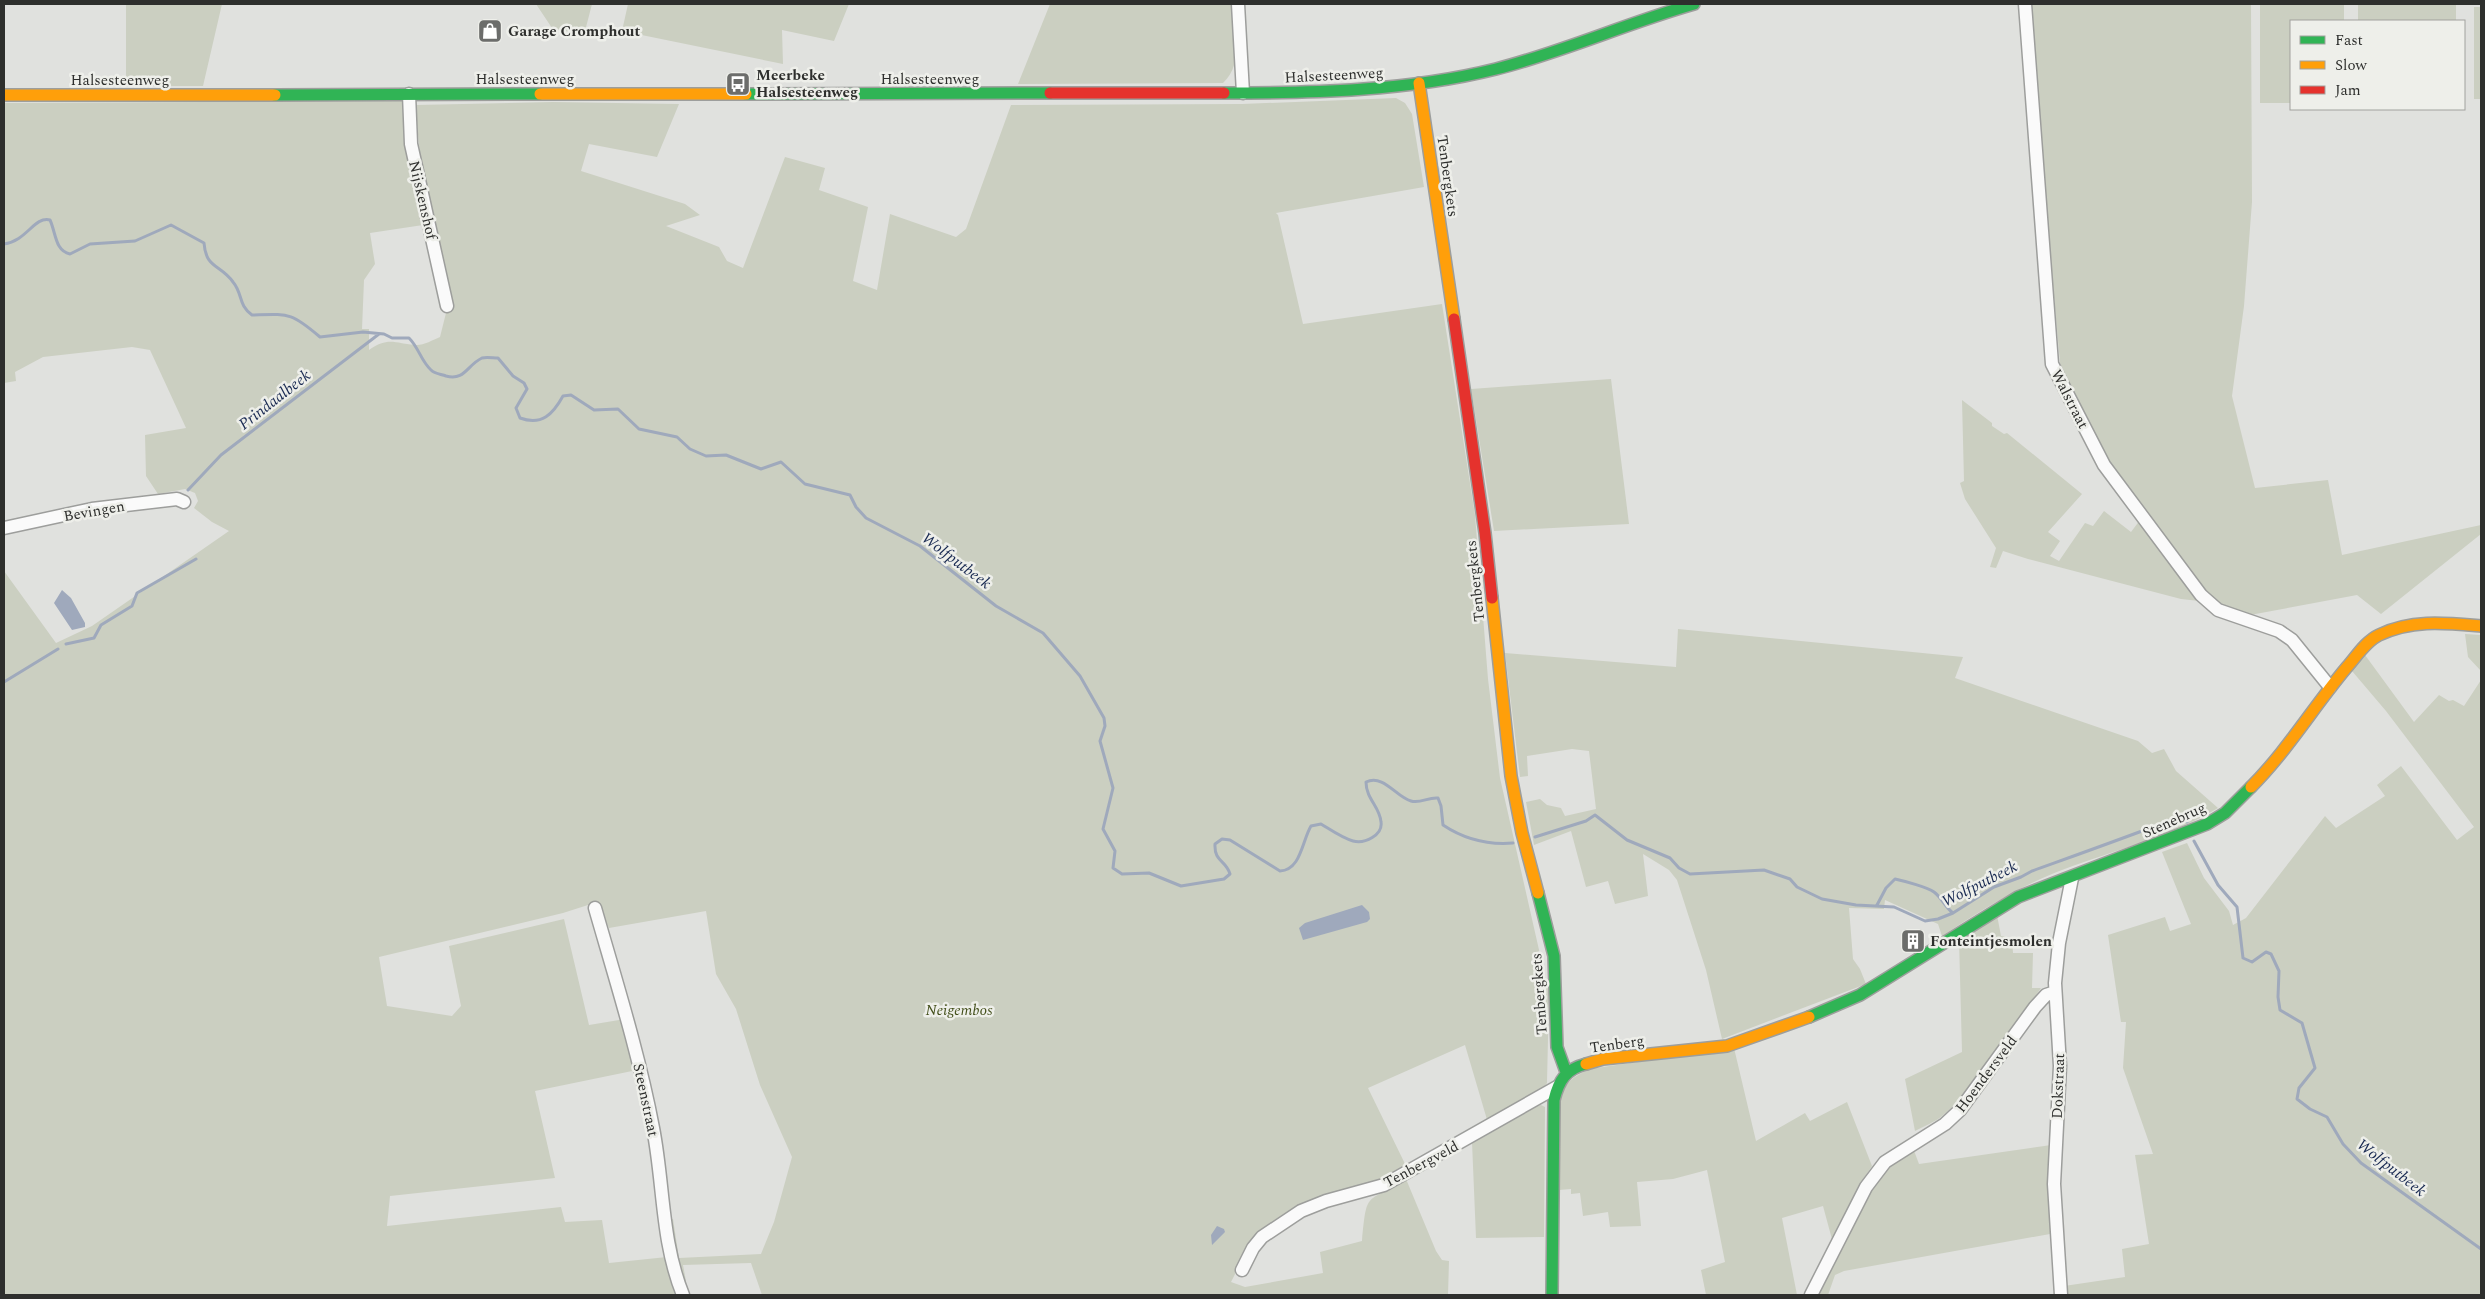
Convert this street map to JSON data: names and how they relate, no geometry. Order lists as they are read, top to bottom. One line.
{"streets":{"street":["Halsesteenweg","Tenbergkets","Nijskenshof","Walstraat","Bevingen","Stenebrug","Tenberg","Hoendersveld","Dokstraat","Steenstraat","Tenbergveld"]},"crossings":[["Halsesteenweg","Tenbergkets"],["Halsesteenweg","Nijskenshof"],["Tenbergkets","Tenberg"],["Walstraat","Stenebrug"],["Stenebrug","Tenberg"],["Stenebrug","Dokstraat"],["Hoendersveld","Dokstraat"]],"water":["Prindaalbeek","Wolfputbeek"],"parks":["Neigembos"],"places":{"shop":["Garage Cromphout"],"bus stop":["Meerbeke Halsesteenweg"],"building":["Fonteintjesmolen"]},"legend":["Fast","Slow","Jam"]}
